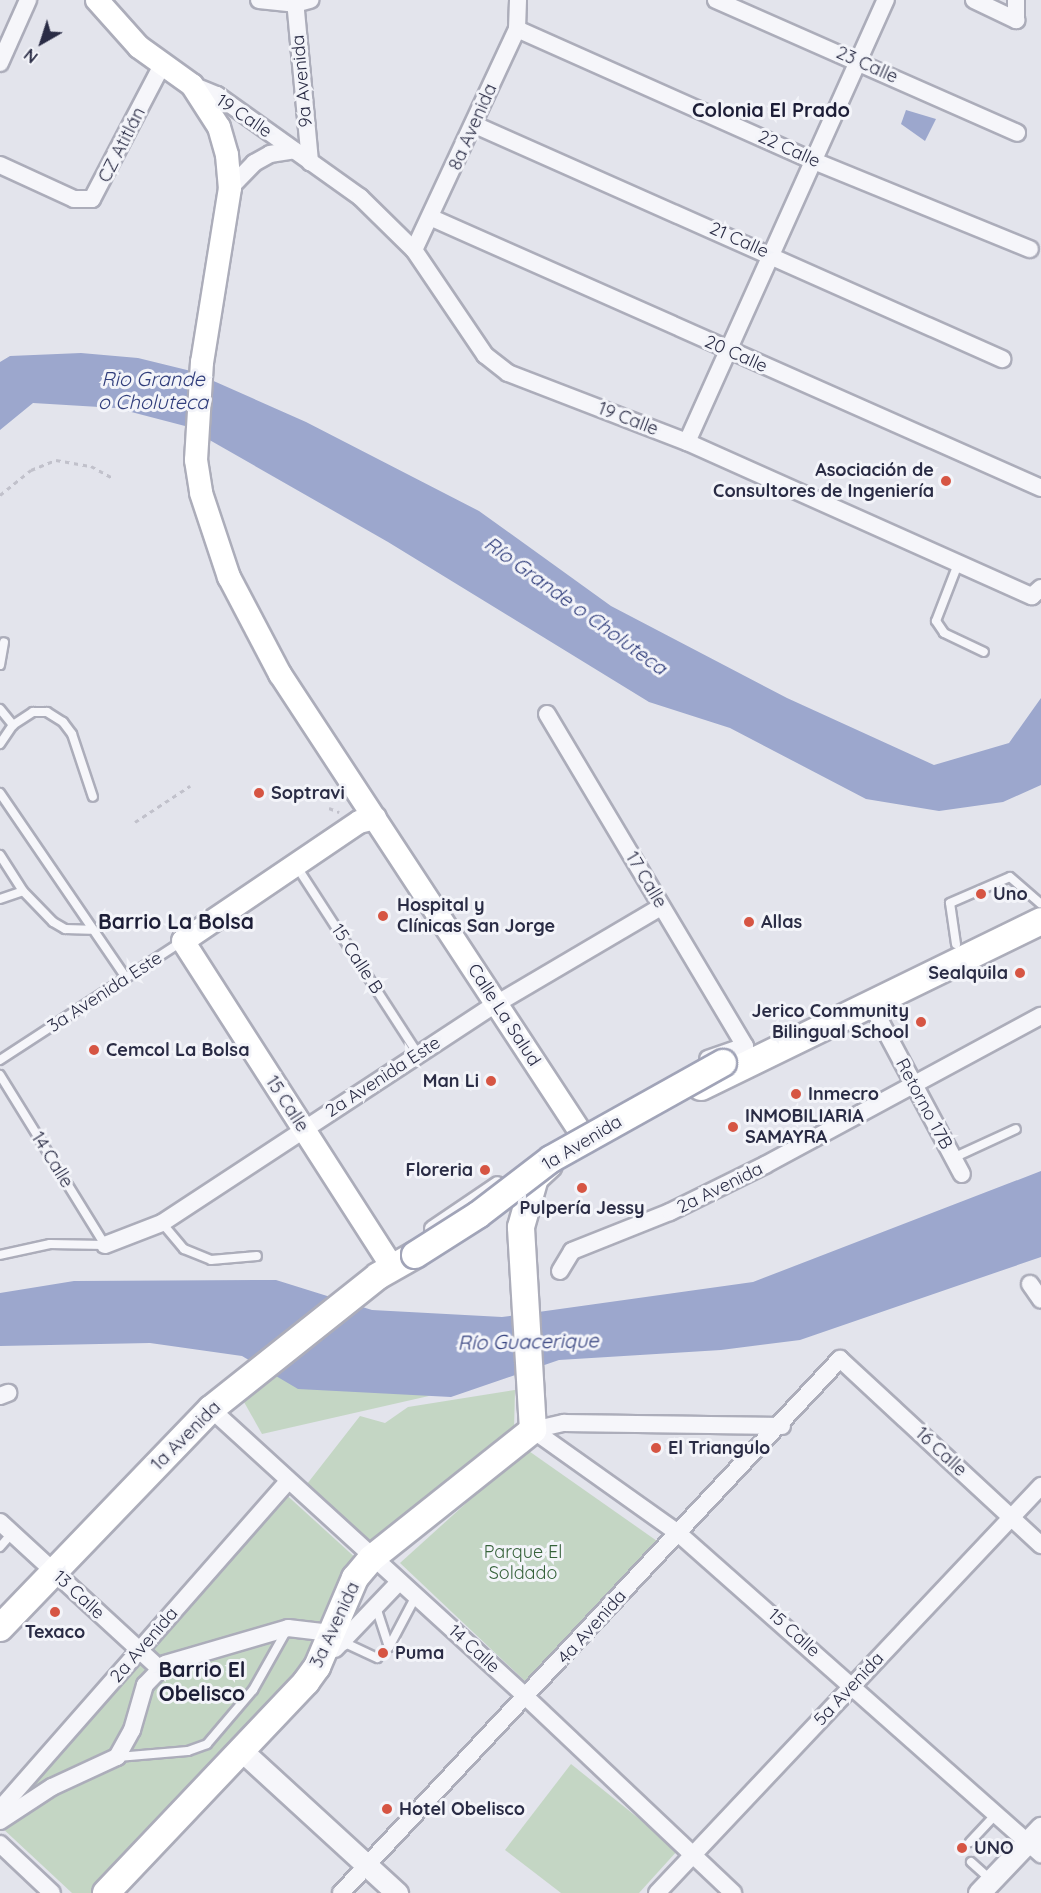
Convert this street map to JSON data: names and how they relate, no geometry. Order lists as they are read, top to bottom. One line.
{"streets":{"main road":["3a Avenida Este","Calle La Salud","15 Calle","1a Avenida","3a Avenida"],"street":["23 Calle","9a Avenida","19 Calle","8a Avenida","CZ Atitlán","22 Calle","21 Calle","20 Calle","17 Calle","2a Avenida Este","Retorno 17B","14 Calle","2a Avenida","16 Calle","13 Calle","4a Avenida","5a Avenida"],"lane":["15 Calle B"]},"crossings":[["9a Avenida","19 Calle"],["19 Calle","8a Avenida"],["19 Calle","Calle La Salud"],["8a Avenida","22 Calle"],["8a Avenida","21 Calle"],["8a Avenida","20 Calle"],["17 Calle","2a Avenida Este"],["17 Calle","1a Avenida"],["15 Calle B","3a Avenida Este"],["15 Calle B","2a Avenida Este"],["3a Avenida Este","Calle La Salud"],["3a Avenida Este","15 Calle"],["Calle La Salud","2a Avenida Este"],["Calle La Salud","1a Avenida"],["2a Avenida Este","15 Calle"],["2a Avenida Este","14 Calle"],["15 Calle","1a Avenida"],["15 Calle","3a Avenida"],["15 Calle","4a Avenida"],["15 Calle","5a Avenida"],["Retorno 17B","2a Avenida"],["1a Avenida","14 Calle"],["1a Avenida","13 Calle"],["14 Calle","2a Avenida"],["14 Calle","3a Avenida"],["14 Calle","4a Avenida"],["14 Calle","5a Avenida"],["2a Avenida","13 Calle"],["16 Calle","4a Avenida"],["16 Calle","5a Avenida"],["3a Avenida","4a Avenida"]],"districts":["Colonia El Prado","Barrio La Bolsa","Barrio El Obelisco"],"water":["Rio Grande o Choluteca","Río Grande o Choluteca","Río Guacerique"],"parks":["Parque El Soldado"],"places":["Asociación de Consultores de Ingeniería","Soptravi","Uno","Hospital y Clínicas San Jorge","Allas","Sealquila","Jerico Community Bilingual School","Cemcol La Bolsa","Man Li","Inmecro","INMOBILIARIA SAMAYRA","Floreria","Pulpería Jessy","El Triangulo","Texaco","Puma","Hotel Obelisco","UNO"],"north":"bottom left"}
